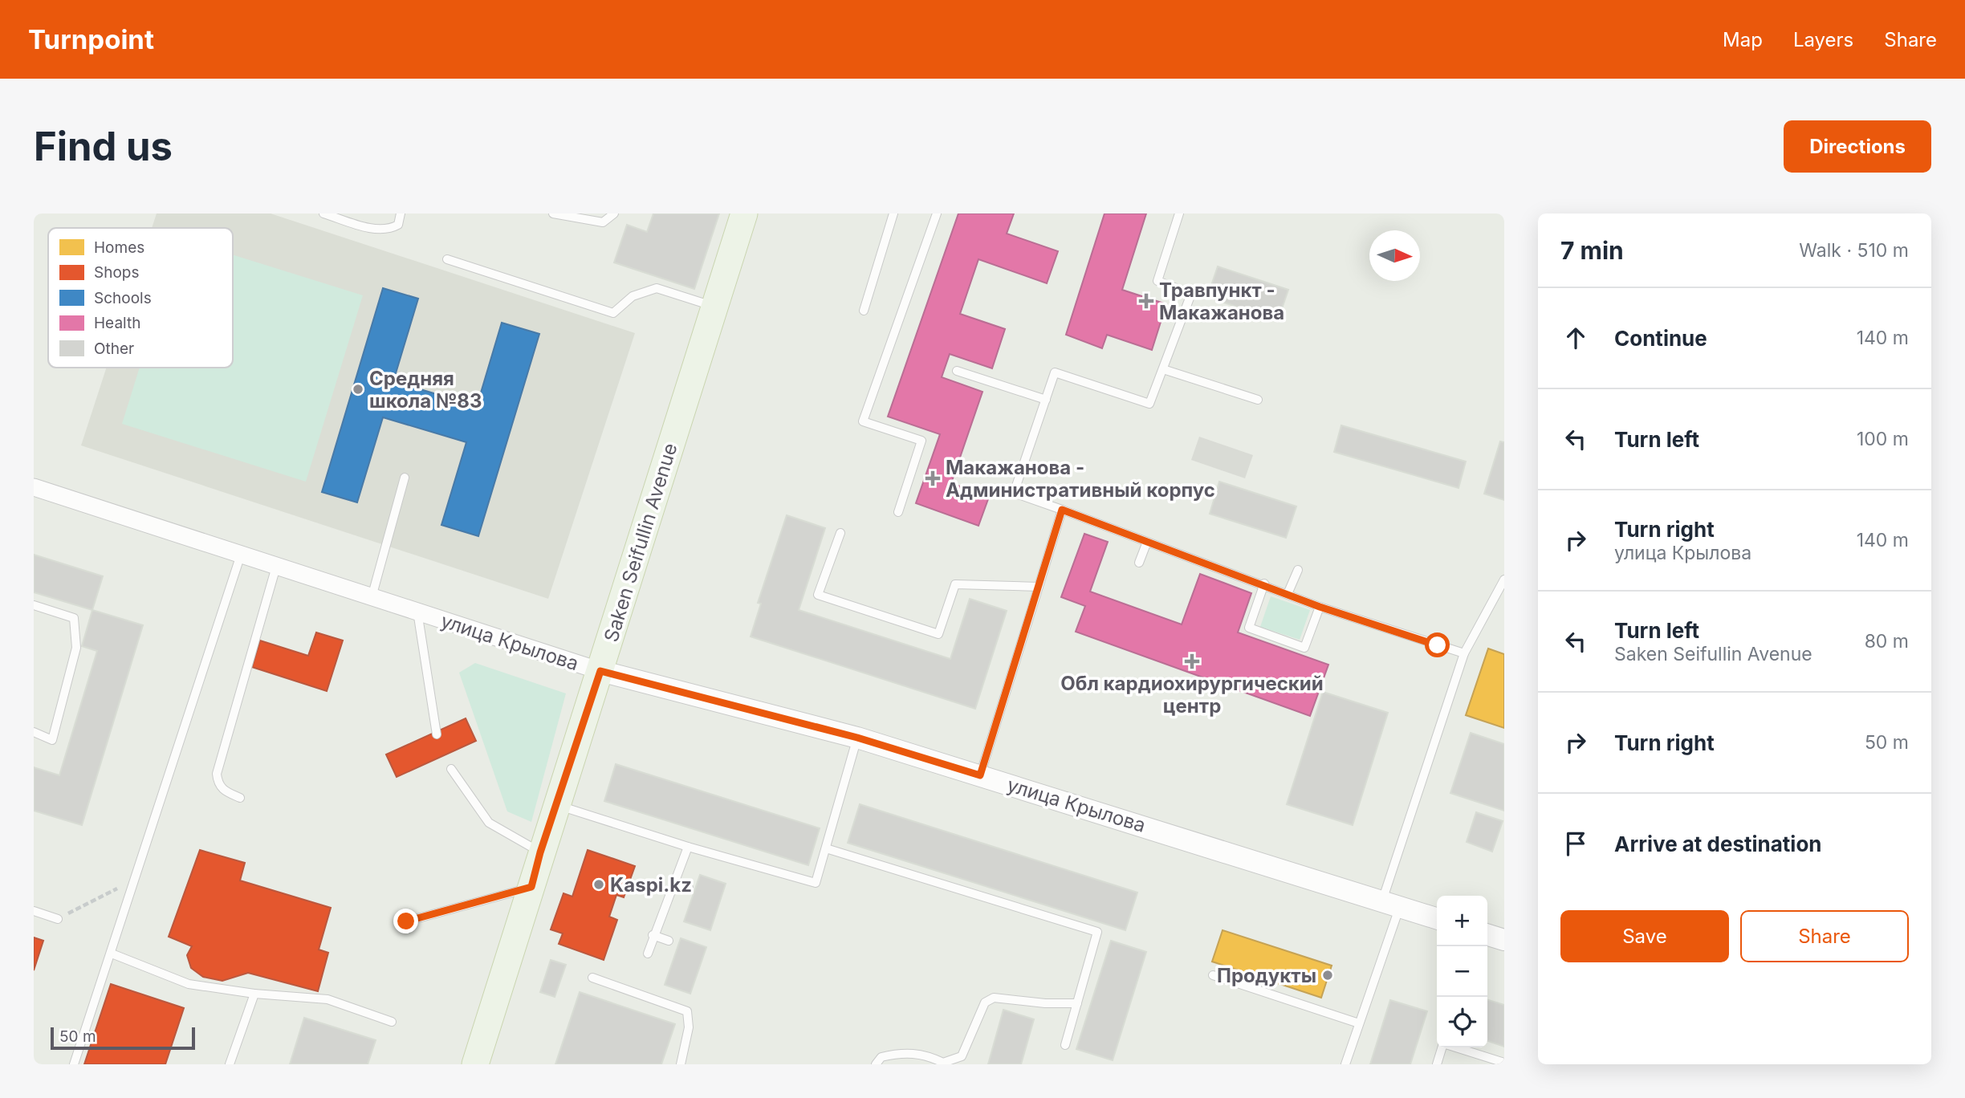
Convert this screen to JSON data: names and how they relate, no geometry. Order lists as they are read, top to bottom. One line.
{"streets":{"main road":["Saken Seifullin Avenue"],"street":["улица Крылова"]},"crossings":[["Saken Seifullin Avenue","улица Крылова"]],"places":{"health":["Травпункт - Макажанова","Макажанова - Административный корпус","Обл кардиохирургический центр"],"other":["Средняя школа №83","Kaspi.kz","Продукты"]},"legend":["Homes","Shops","Schools","Health","Other"],"scale_bar":"50 m","north":"right","page":{"header":"Turnpoint","nav":["Map","Layers","Share"],"buttons":["Directions",["Save","Share"]],"title":"Find us","heading":["7 min","Walk · 510 m"],"list":[["Continue","140 m"],["Turn left","100 m"],["Turn right","улица Крылова","140 m"],["Turn left","Saken Seifullin Avenue","80 m"],["Turn right","50 m"],"Arrive at destination"],"map_buttons":["+","−"],"scale":"50 m"}}
